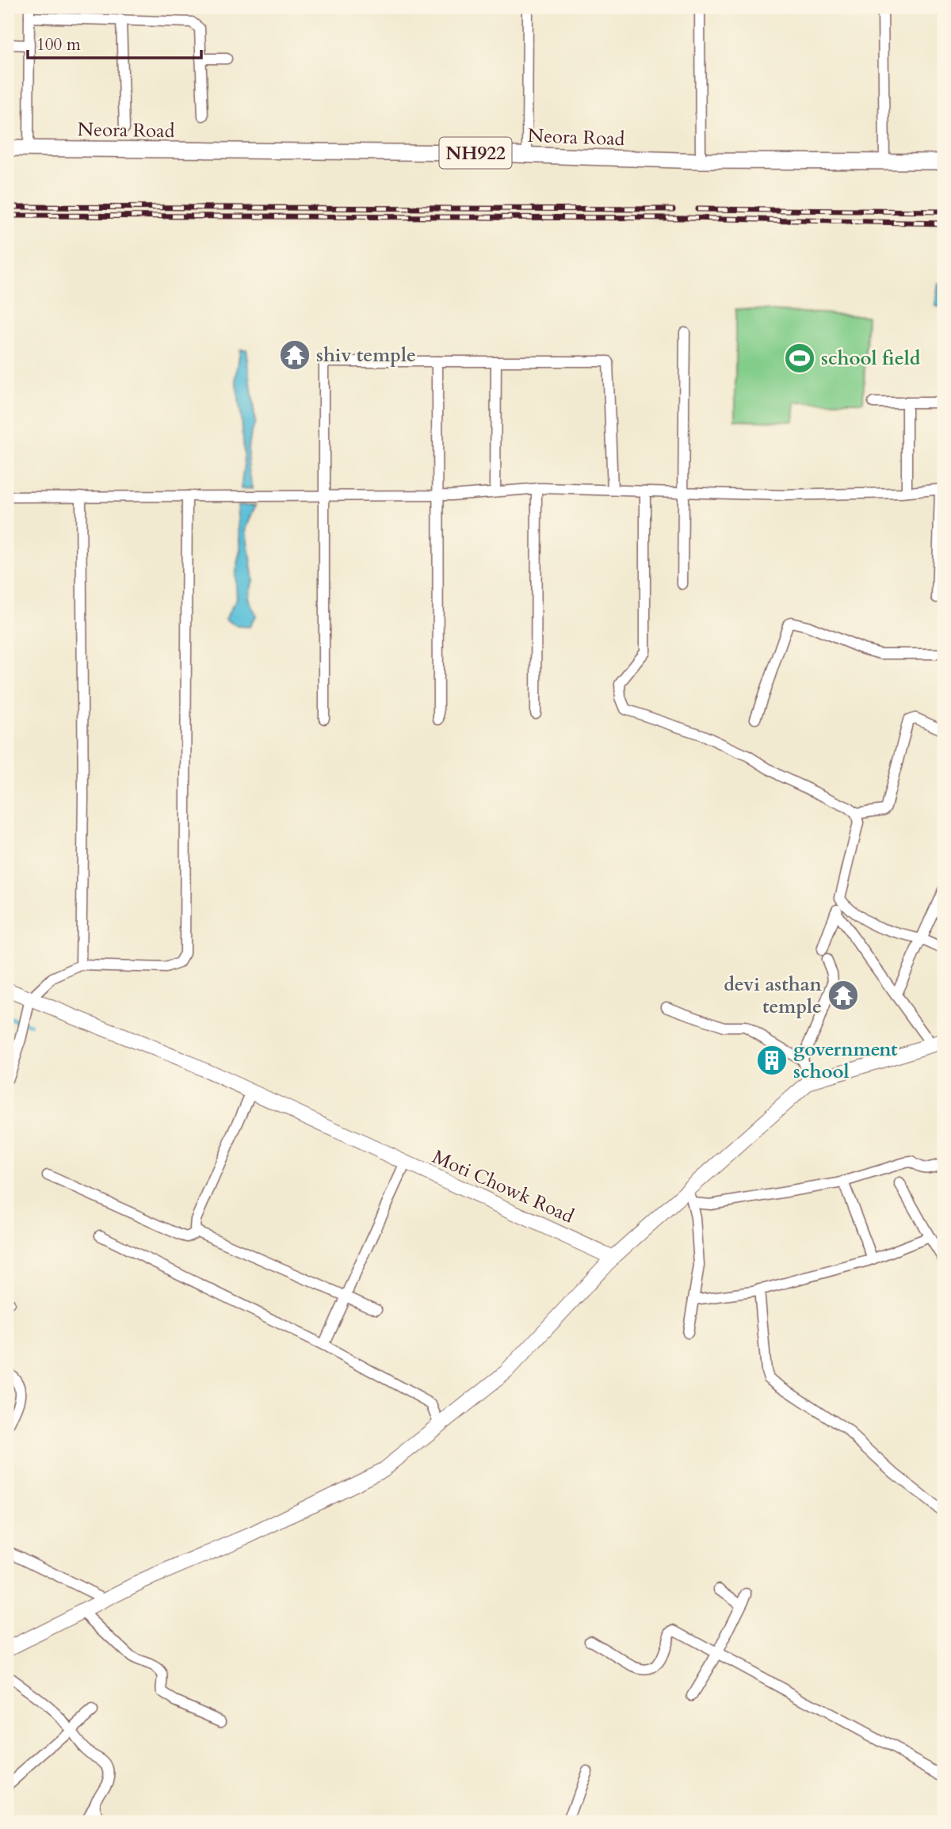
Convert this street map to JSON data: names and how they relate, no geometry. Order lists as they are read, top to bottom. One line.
{"streets":{"main road":["Neora Road","NH922"],"street":["Moti Chowk Road"]},"places":{"temple":["shiv temple","devi asthan temple"],"sports":["school field"],"building":["government school"]},"scale_bar":"100 m"}
